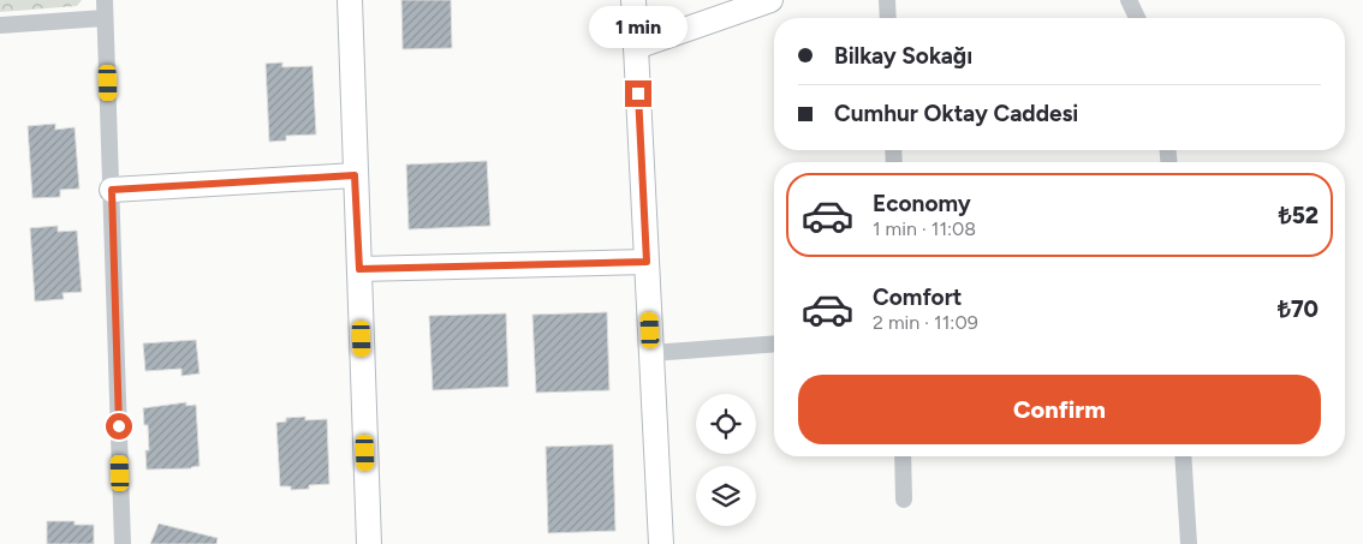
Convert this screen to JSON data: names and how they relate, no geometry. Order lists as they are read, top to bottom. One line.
{"page":{"bubble":"1 min","banner":["Bilkay Sokağı","Cumhur Oktay Caddesi"],"list":[{"name":"Economy","note":"1 min · 11:08","value":"₺52"},{"name":"Comfort","note":"2 min · 11:09","value":"₺70"}],"buttons":"Confirm"}}
